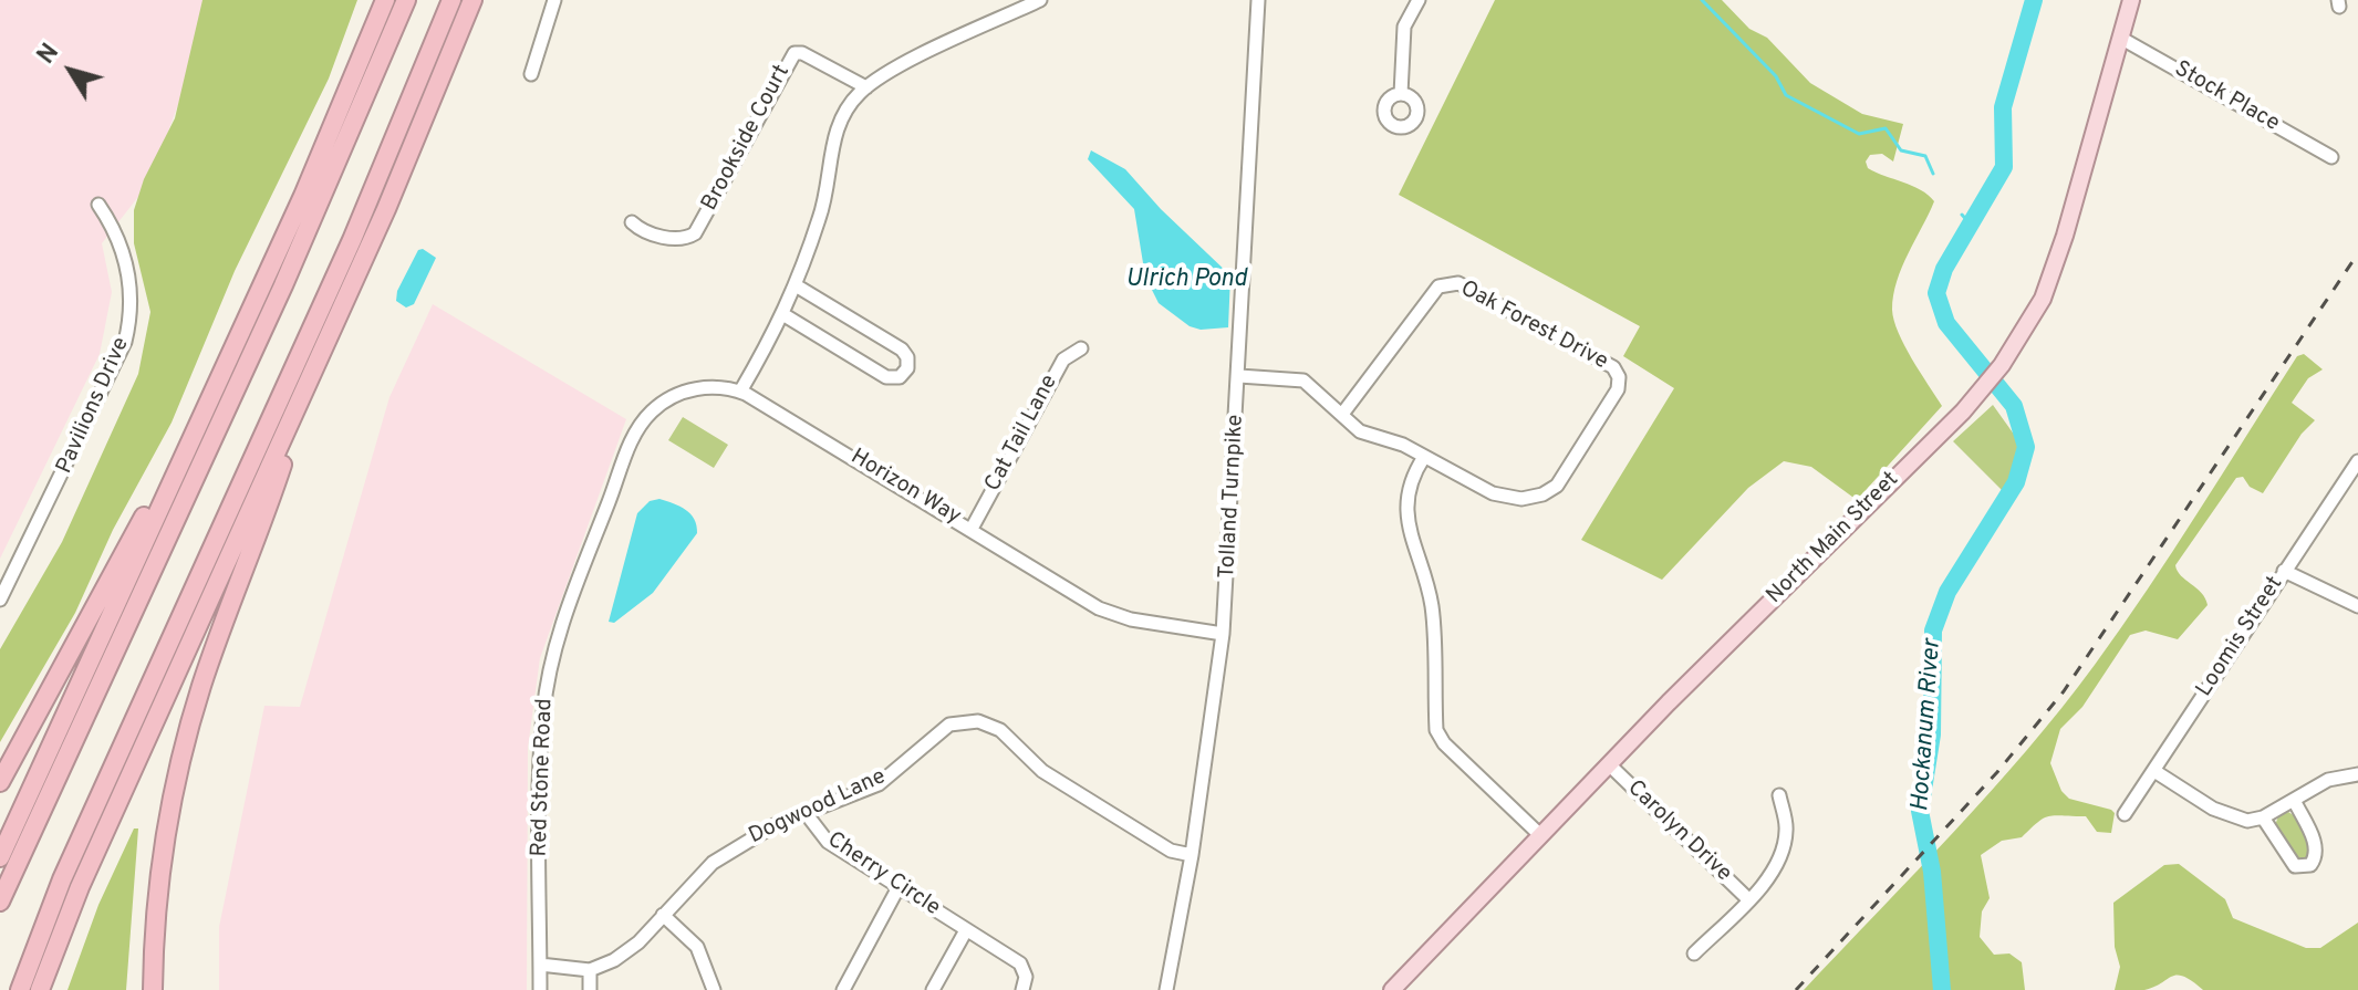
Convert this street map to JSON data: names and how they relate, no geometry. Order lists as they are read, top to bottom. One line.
{"streets":{"main road":["North Main Street"],"street":["Stock Place","Brookside Court","Oak Forest Drive","Pavilions Drive","Cat Tail Lane","Horizon Way","Tolland Turnpike","Loomis Street","Red Stone Road","Dogwood Lane","Carolyn Drive","Cherry Circle"]},"crossings":[["Stock Place","North Main Street"],["Oak Forest Drive","Tolland Turnpike"],["Cat Tail Lane","Horizon Way"],["Horizon Way","Tolland Turnpike"],["Horizon Way","Red Stone Road"],["Tolland Turnpike","Dogwood Lane"],["North Main Street","Carolyn Drive"],["Dogwood Lane","Cherry Circle"]],"water":["Ulrich Pond","Hockanum River"],"north":"top left"}
